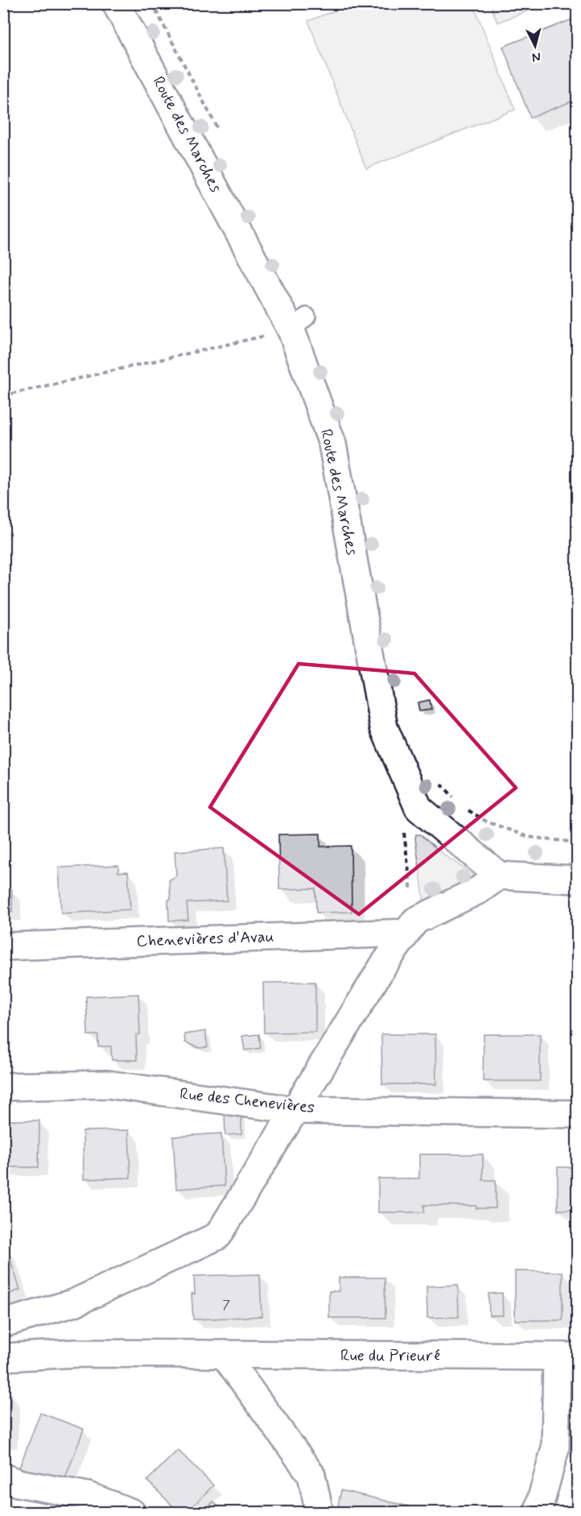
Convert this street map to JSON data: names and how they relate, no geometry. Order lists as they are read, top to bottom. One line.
{"streets":{"street":["Route des Marches","Chenevières d'Avau","Rue des Chenevières","Rue du Prieuré"]},"house_numbers":["7"],"north":"bottom"}
